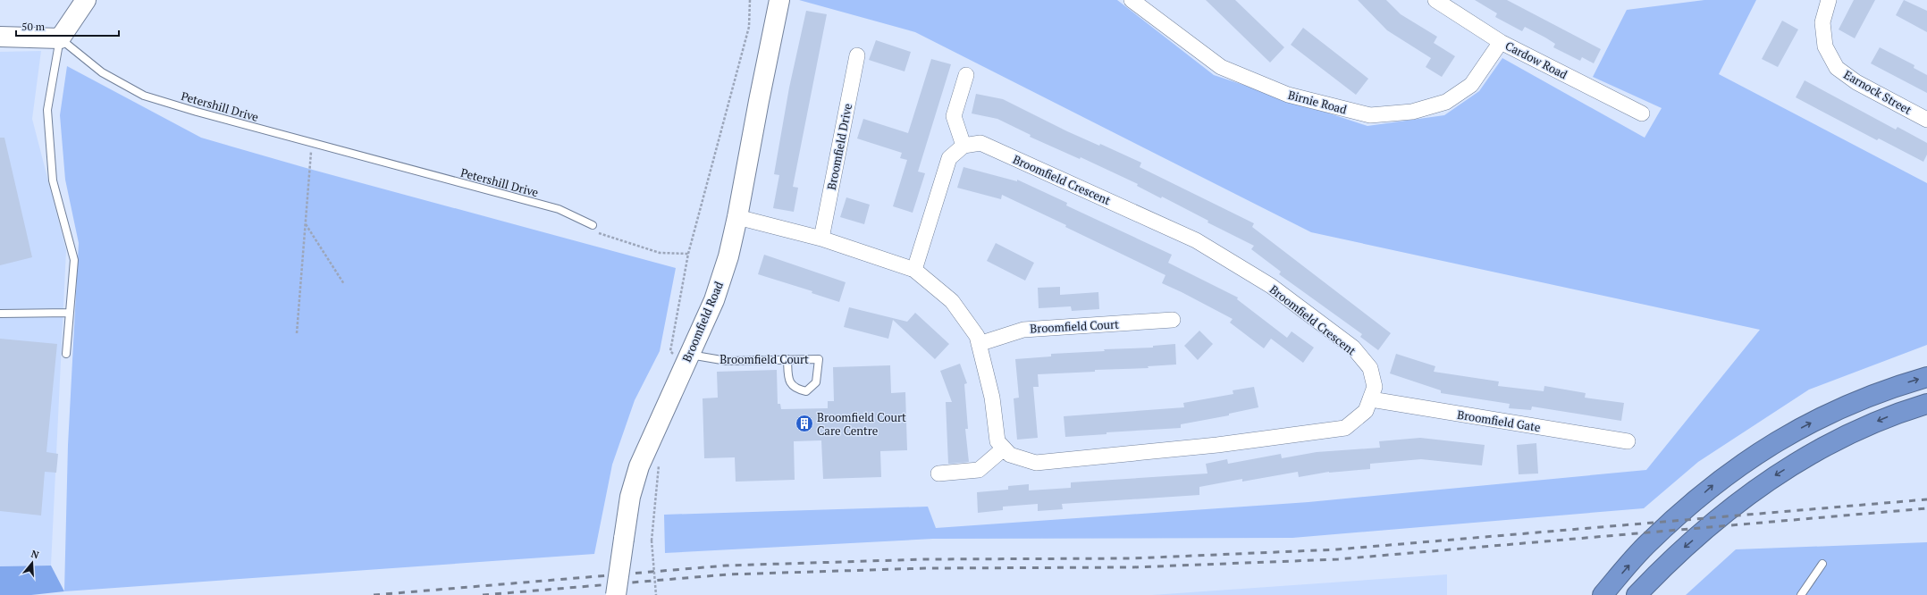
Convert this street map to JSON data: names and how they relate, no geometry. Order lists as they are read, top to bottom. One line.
{"streets":{"street":["Cardow Road","Earnock Street","Birnie Road","Broomfield Drive","Broomfield Crescent","Broomfield Road","Broomfield Court","Broomfield Gate"],"lane":["Petershill Drive"]},"crossings":[["Cardow Road","Birnie Road"],["Broomfield Drive","Broomfield Crescent"],["Broomfield Crescent","Broomfield Road"],["Broomfield Crescent","Broomfield Court"],["Broomfield Crescent","Broomfield Gate"],["Broomfield Road","Broomfield Court"]],"places":{"building":["Broomfield Court Care Centre"]},"scale_bar":"50 m","north":"top"}
